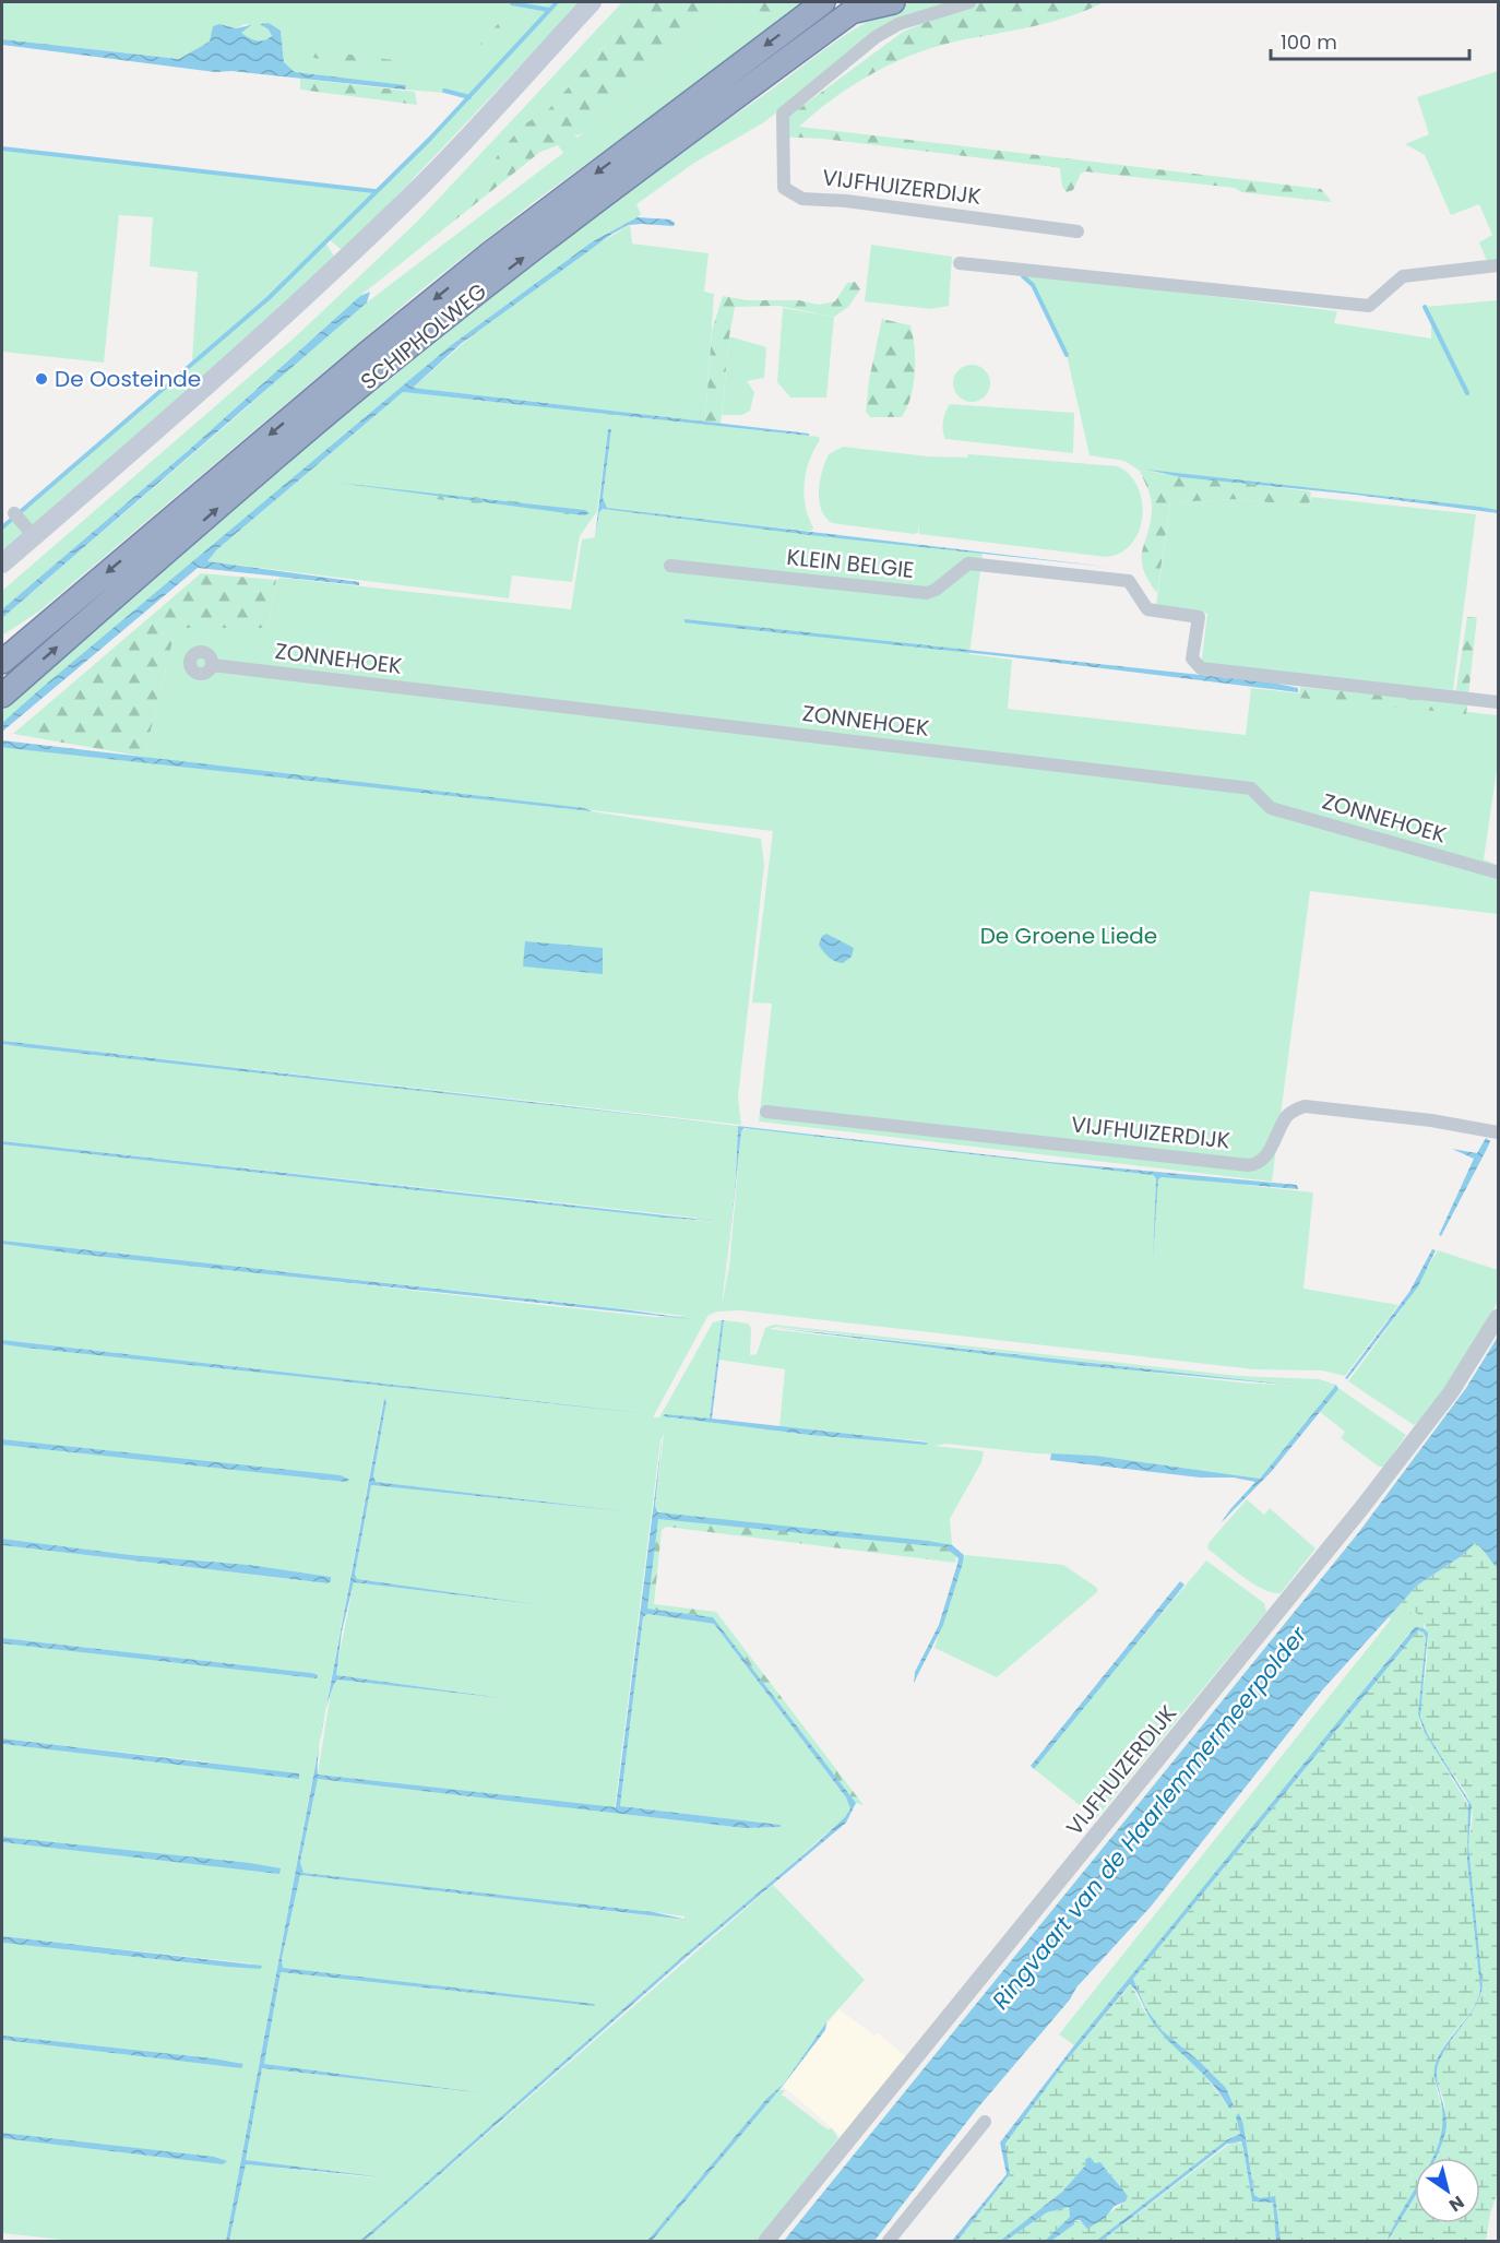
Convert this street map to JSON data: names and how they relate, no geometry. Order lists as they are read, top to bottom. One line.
{"streets":{"highway":["SCHIPHOLWEG"],"street":["VIJFHUIZERDIJK","KLEIN BELGIE","ZONNEHOEK"]},"water":["Ringvaart van de Haarlemmermeerpolder"],"parks":["De Groene Liede"],"places":["De Oosteinde"],"scale_bar":"100 m","north":"bottom right"}
